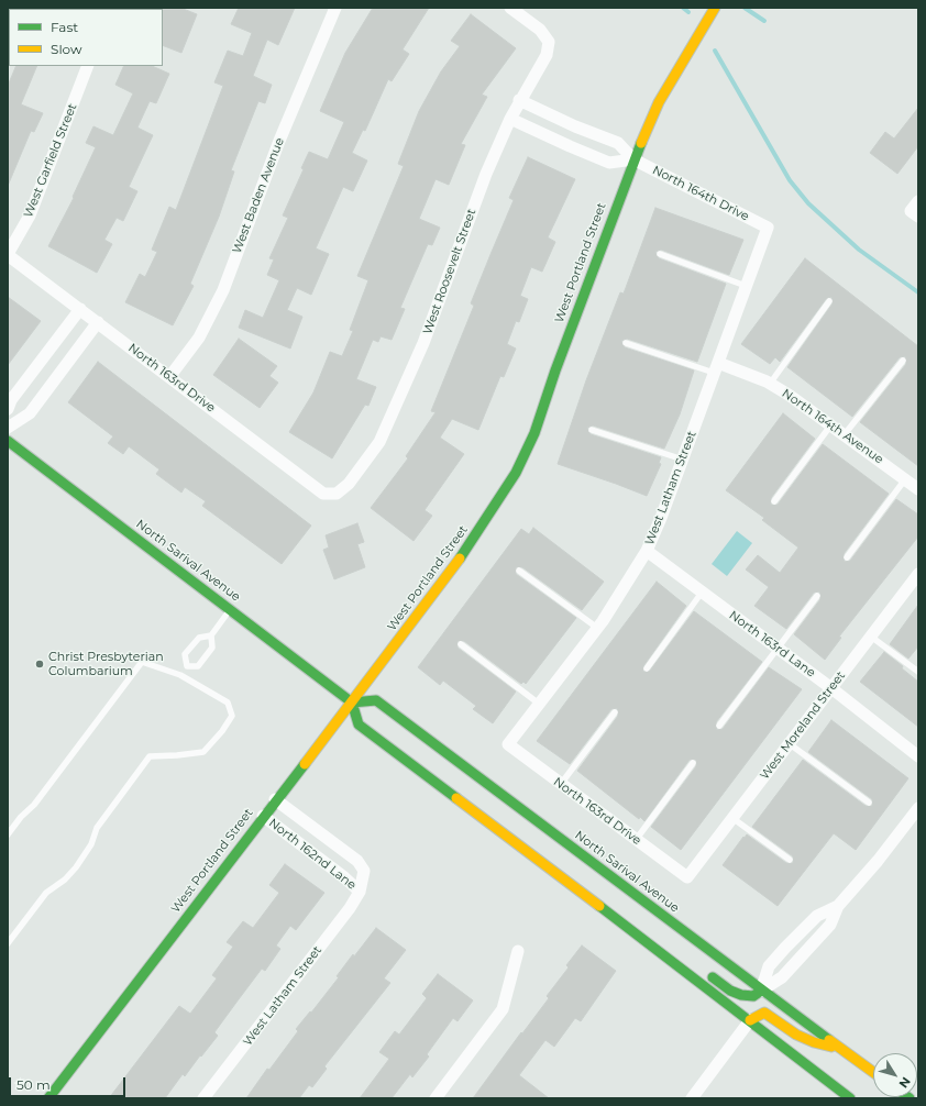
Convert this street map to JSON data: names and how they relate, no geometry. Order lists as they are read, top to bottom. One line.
{"streets":{"main road":["West Portland Street","North Sarival Avenue"],"street":["West Garfield Street","North 164th Drive","West Baden Avenue","West Roosevelt Street","North 163rd Drive","North 164th Avenue","West Latham Street","North 163rd Lane","West Moreland Street","North 162nd Lane"]},"crossings":[["West Garfield Street","North 163rd Drive"],["North 164th Drive","West Portland Street"],["North 164th Drive","West Roosevelt Street"],["North 164th Drive","West Latham Street"],["West Baden Avenue","North 163rd Drive"],["West Portland Street","North Sarival Avenue"],["West Portland Street","North 162nd Lane"],["West Roosevelt Street","North 163rd Drive"],["North 163rd Drive","West Latham Street"],["North 163rd Drive","West Moreland Street"],["North 164th Avenue","West Latham Street"],["West Latham Street","North 163rd Lane"],["West Latham Street","North 162nd Lane"],["North 163rd Lane","West Moreland Street"]],"places":["Christ Presbyterian Columbarium"],"legend":["Fast","Slow"],"scale_bar":"50 m","north":"bottom right"}
